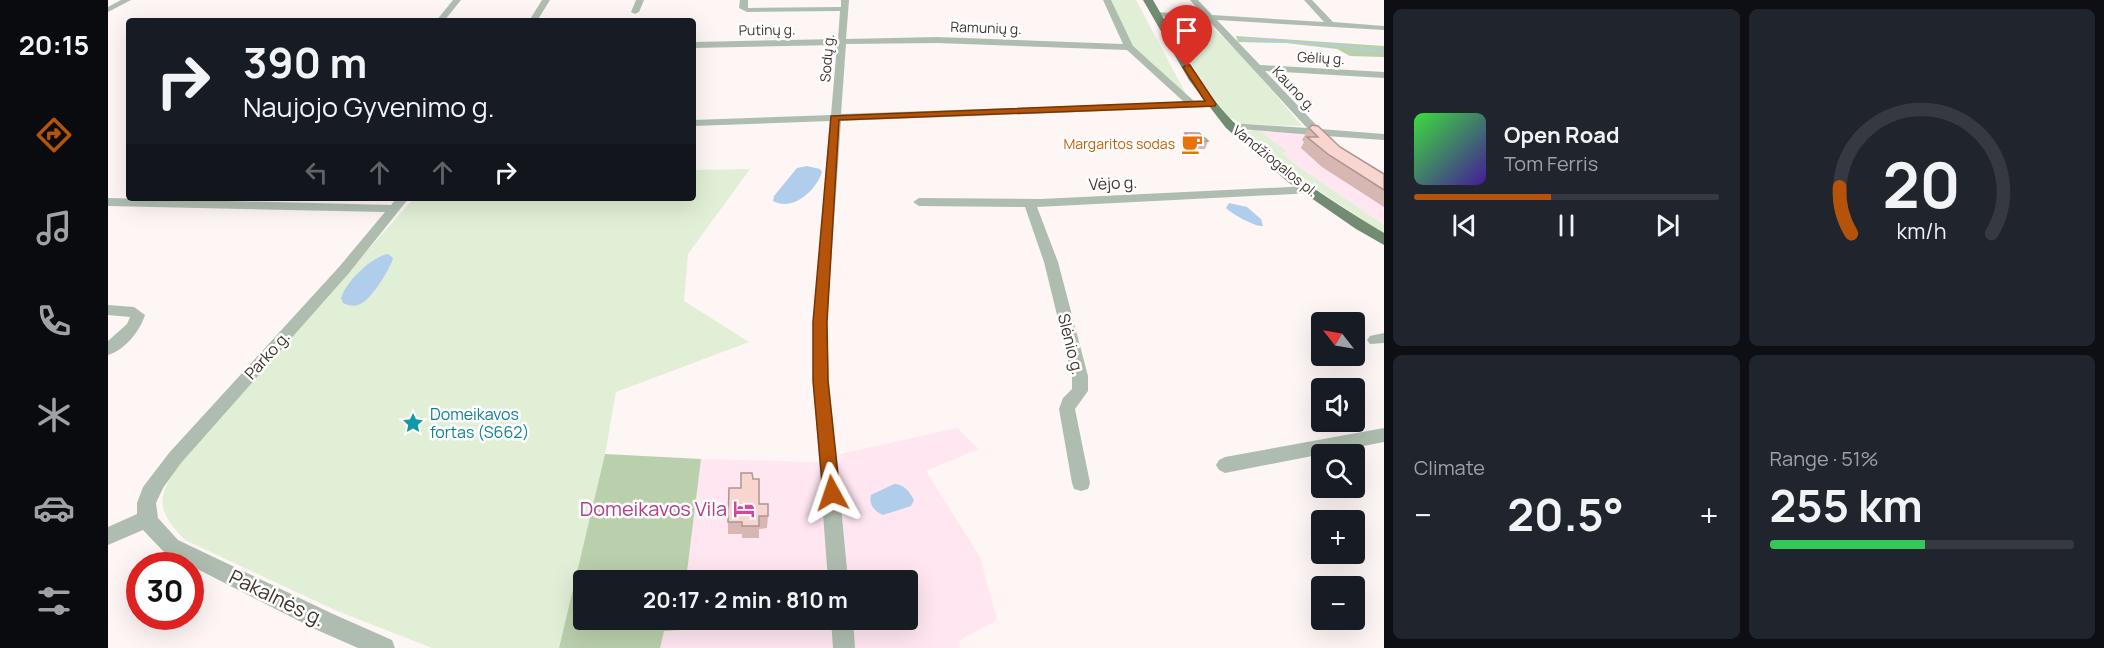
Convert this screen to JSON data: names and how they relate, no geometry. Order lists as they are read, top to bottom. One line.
{"streets":{"main road":["Vandžiogalos pl."],"street":["Ramunių g.","Putinų g.","Sodų g.","Gėlių g.","Kauno g.","Vėjo g.","Slėnio g.","Parko g.","Pakalnės g."]},"crossings":[["Ramunių g.","Putinų g."],["Ramunių g.","Sodų g."],["Putinų g.","Sodų g."],["Gėlių g.","Kauno g."],["Vandžiogalos pl.","Vėjo g."],["Vėjo g.","Slėnio g."],["Parko g.","Pakalnės g."]],"places":{"cafe":["Margaritos sodas"],"place":["Domeikavos fortas (S662)"],"hotel":["Domeikavos Vila"]},"north":"top left","page":{"tabs":"20:15","turn":["390 m","Naujojo Gyvenimo g."],"song":["Open Road","Tom Ferris"],"map_buttons":["+","−"],"tile":["Climate",["Range · 51%","255 km"]],"heat":["−","20.5°","+"],"limit":"30","trip":"20:17 · 2 min · 810 m","gauge":["20","km/h"]}}
